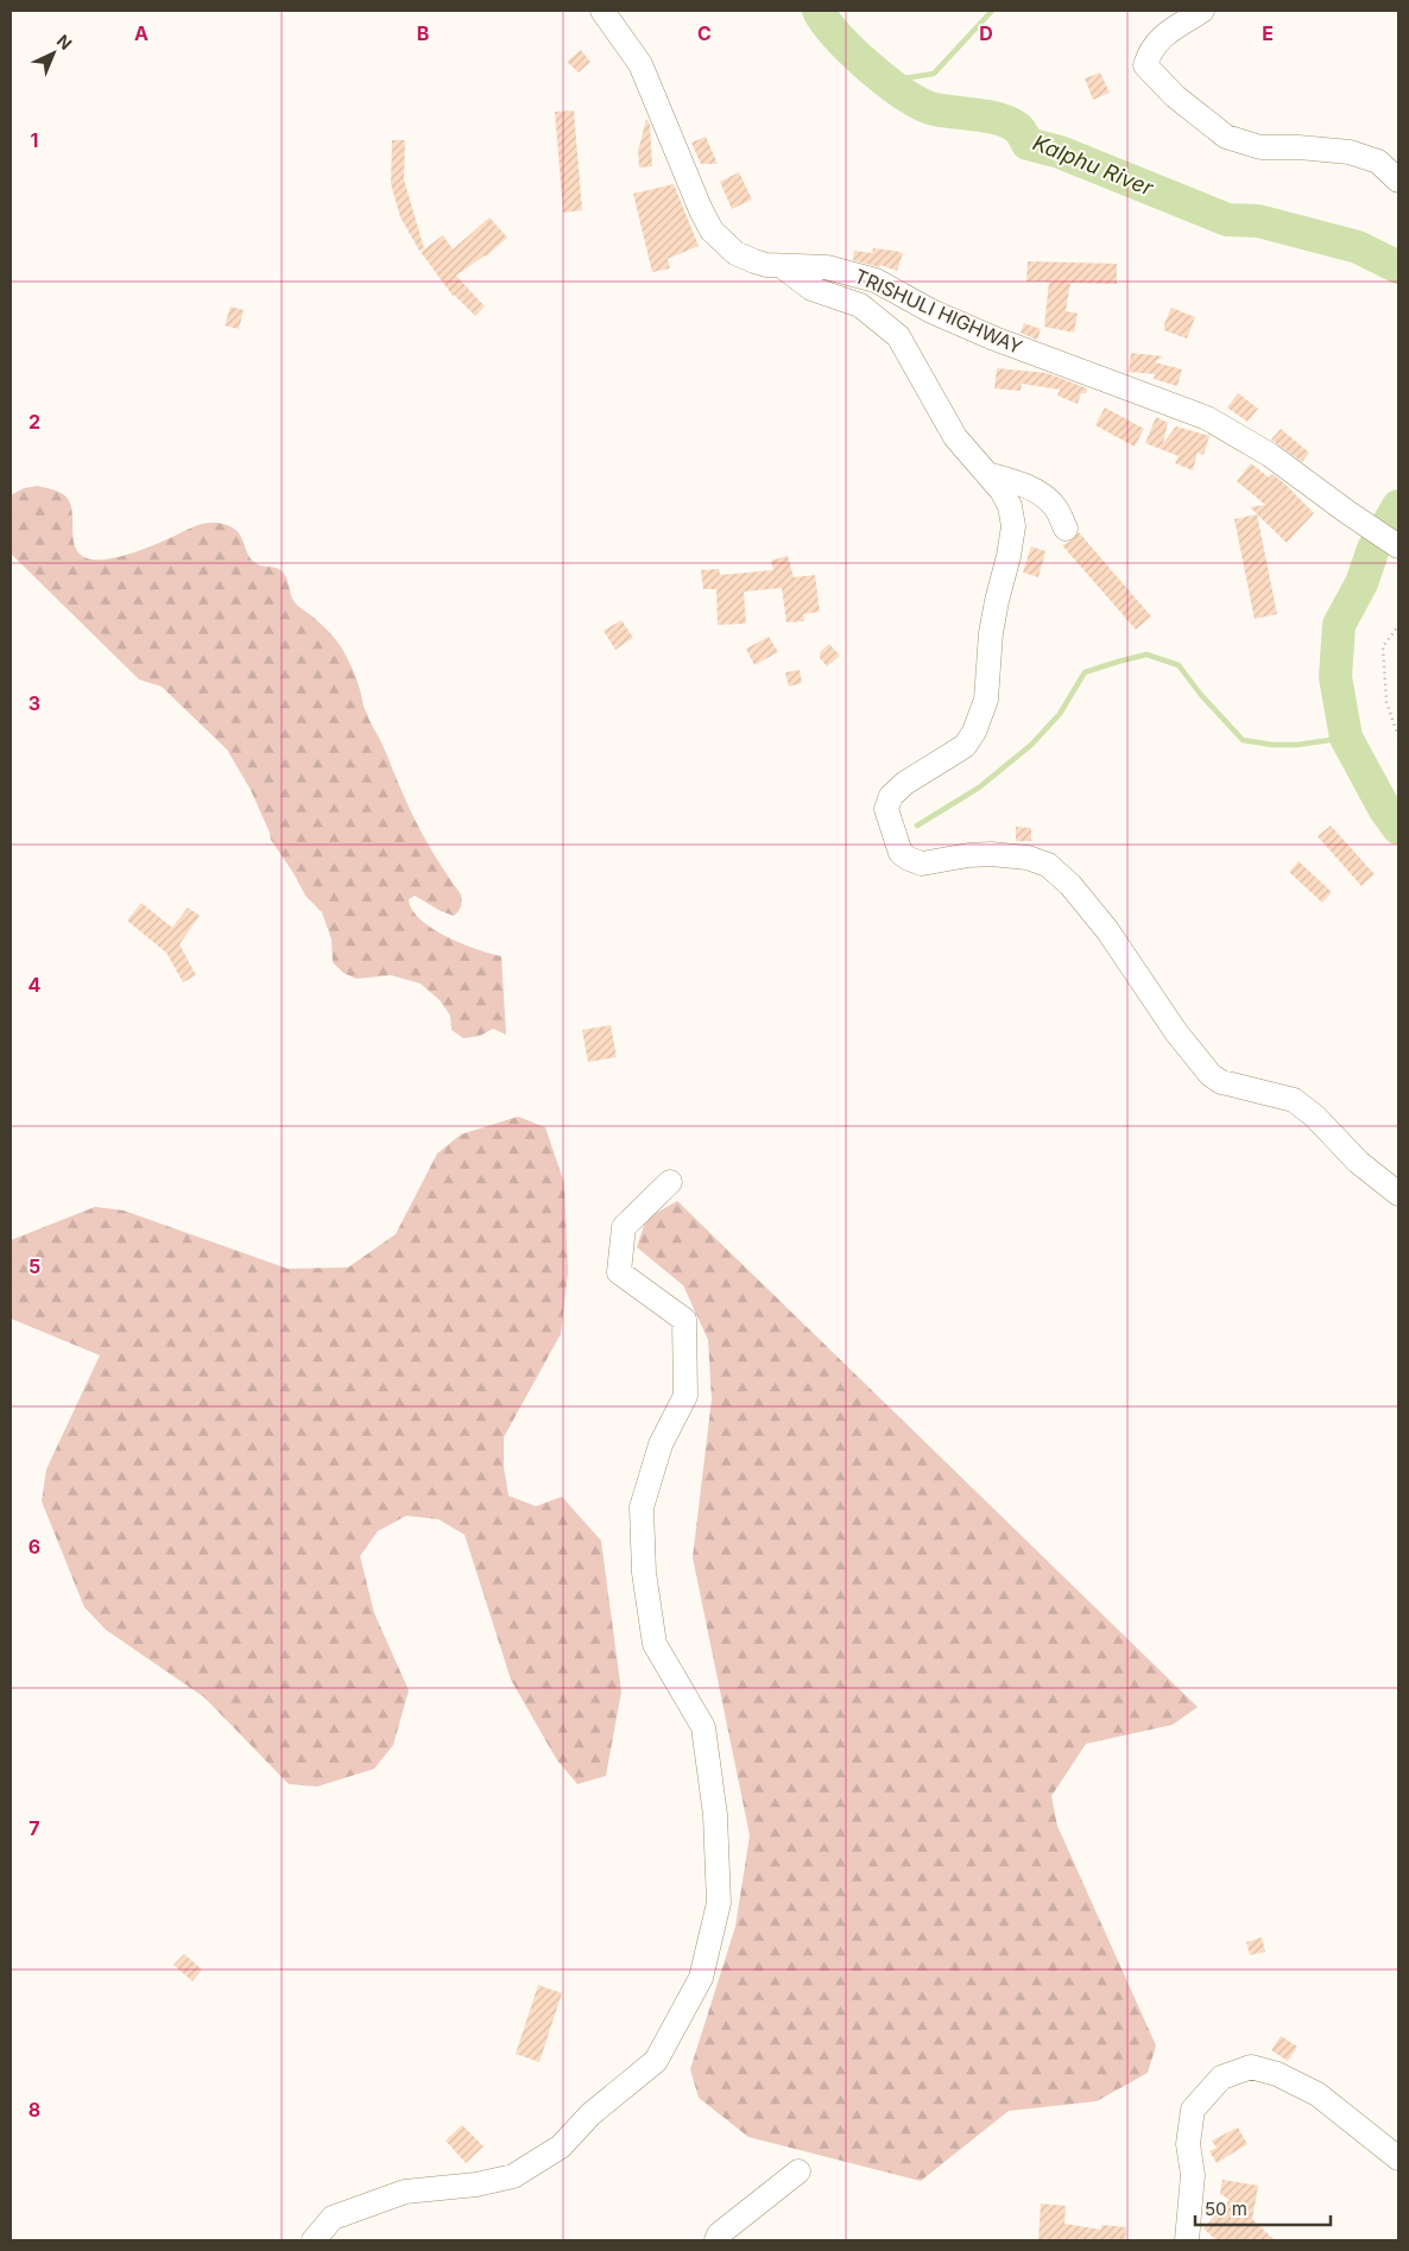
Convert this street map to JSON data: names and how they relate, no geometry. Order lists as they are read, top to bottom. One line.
{"streets":{"street":["TRISHULI HIGHWAY"]},"water":["Kalphu River"],"scale_bar":"50 m","north":"top right","grid":{"columns":["A","B","C","D","E"],"rows":["1","2","3","4","5","6","7","8"]}}
